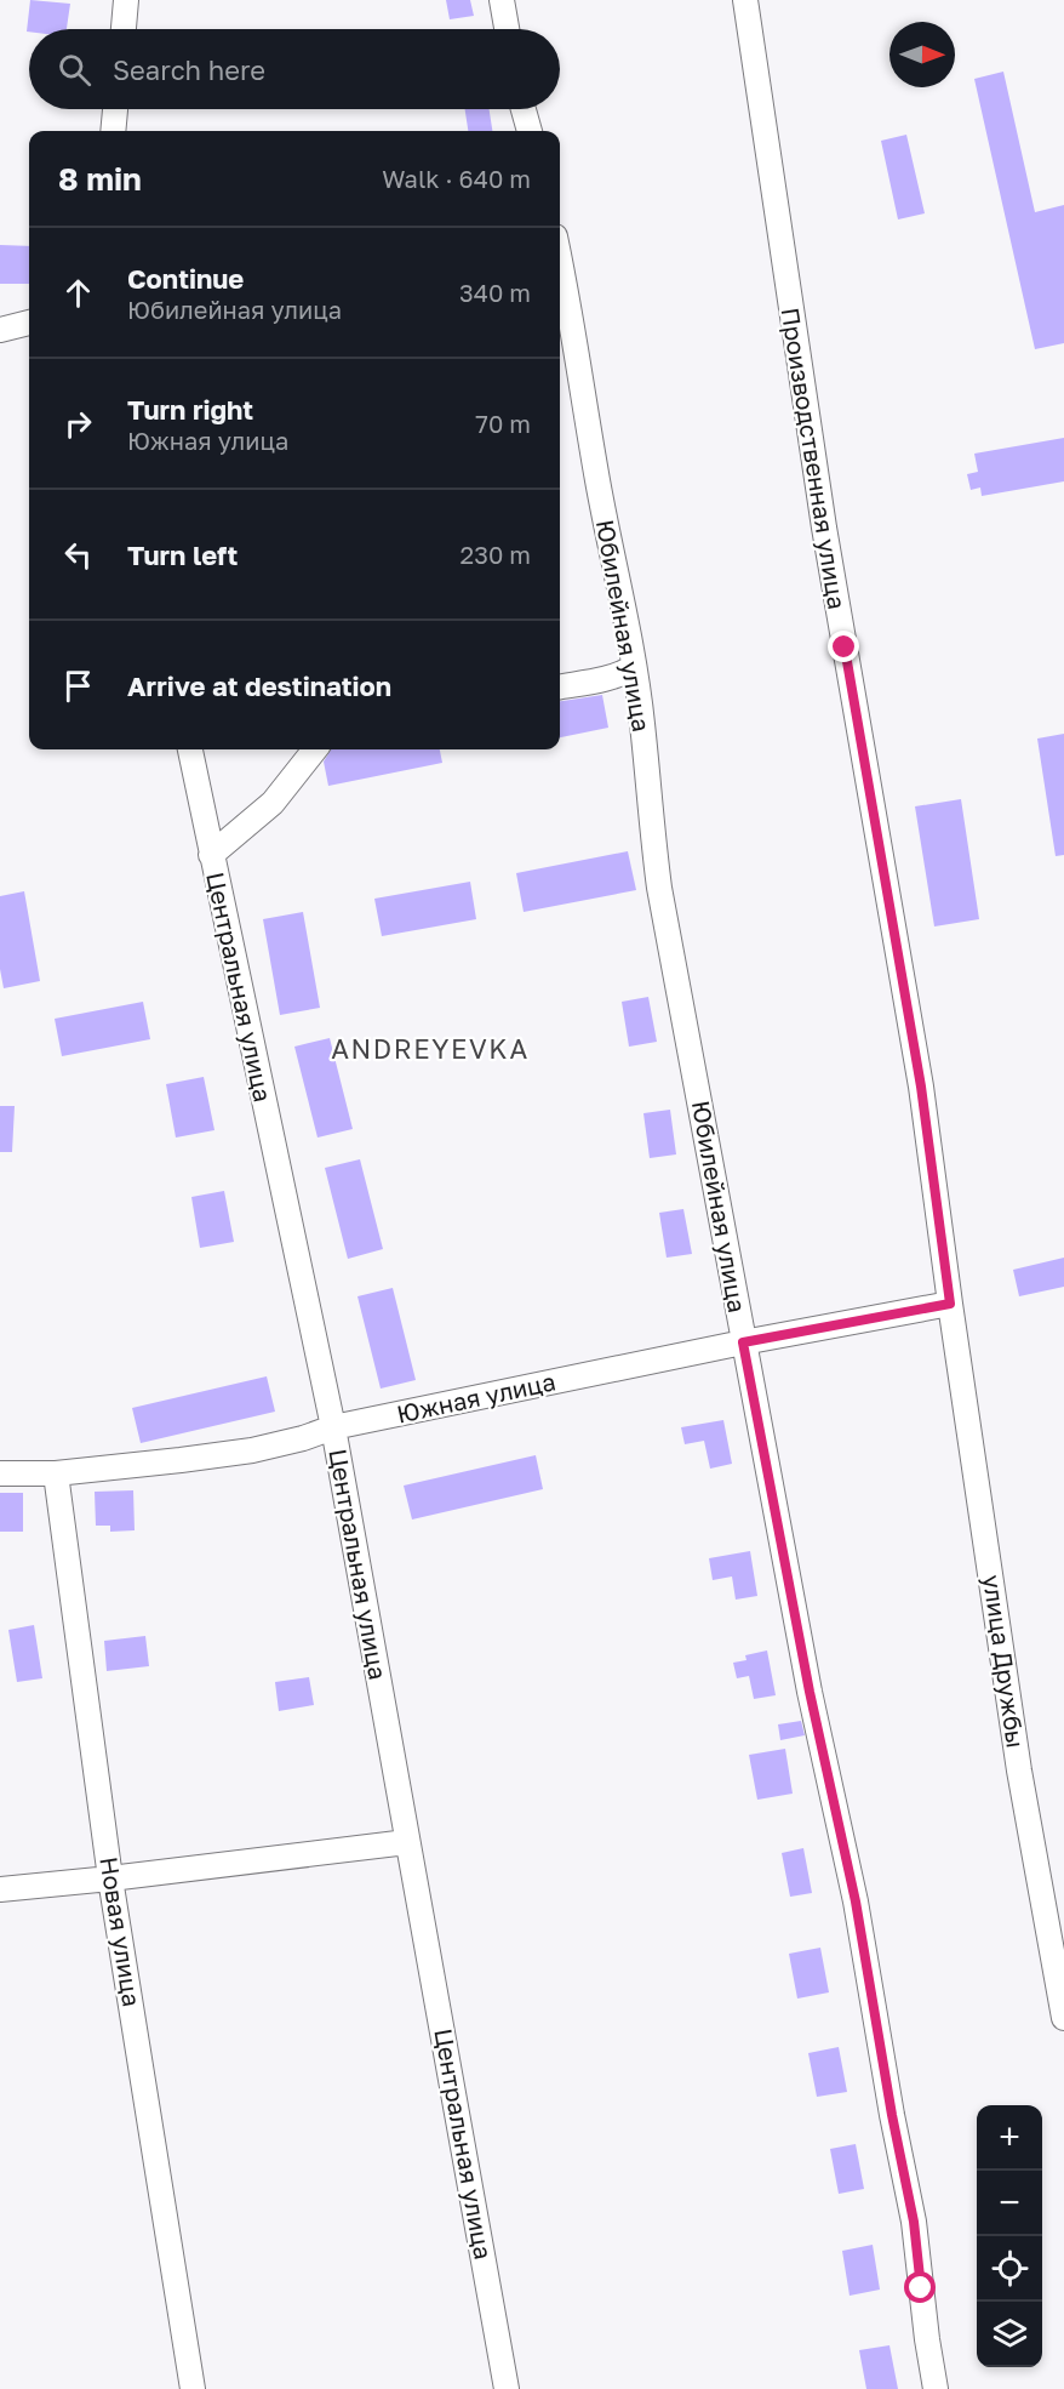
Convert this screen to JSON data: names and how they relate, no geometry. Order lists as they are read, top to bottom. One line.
{"streets":{"street":["Производственная улица","Юбилейная улица","Центральная улица","Южная улица","улица Дружбы","Новая улица"]},"crossings":[["Производственная улица","Южная улица"],["Производственная улица","улица Дружбы"],["Юбилейная улица","Южная улица"],["Центральная улица","Южная улица"],["Южная улица","улица Дружбы"],["Южная улица","Новая улица"]],"districts":["ANDREYEVKA"],"north":"right","page":{"search":"Search here","heading":["8 min","Walk · 640 m"],"list":[["Continue","Юбилейная улица","340 m"],["Turn right","Южная улица","70 m"],["Turn left","230 m"],"Arrive at destination"],"map_buttons":["+","−"]}}
